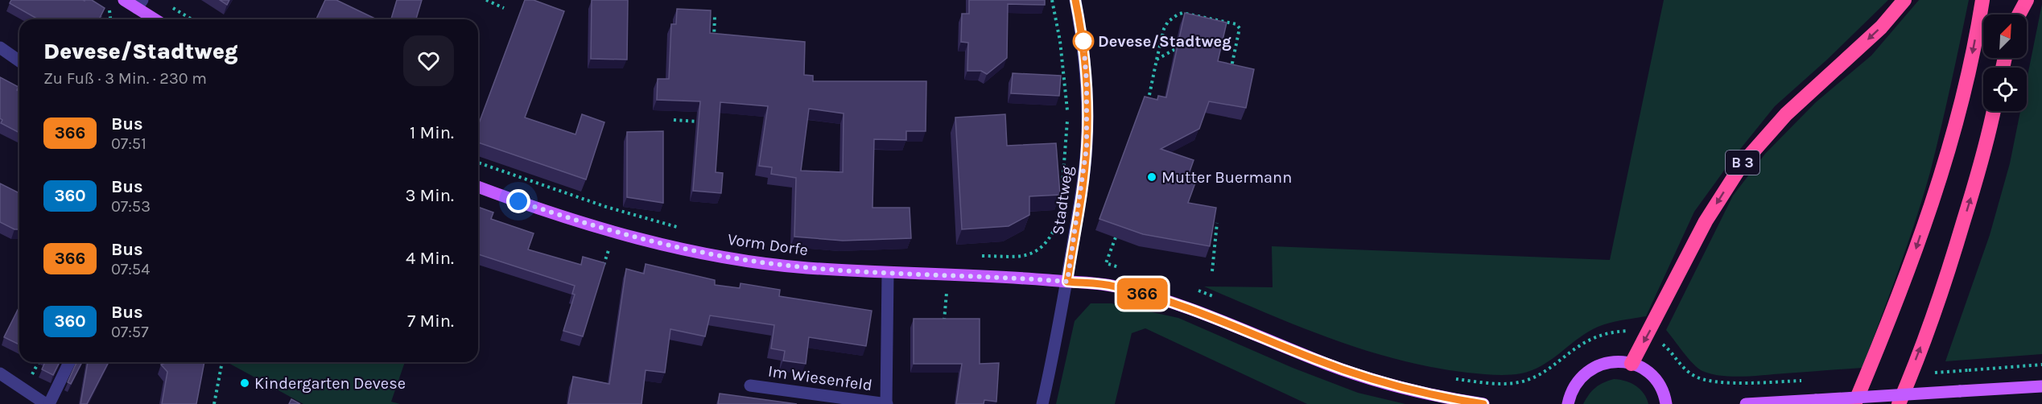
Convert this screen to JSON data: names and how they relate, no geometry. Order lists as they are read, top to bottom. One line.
{"streets":{"highway":["B 3"],"main road":["Vorm Dorfe"],"street":["Stadtweg","Im Wiesenfeld"]},"crossings":[["Stadtweg","Vorm Dorfe"],["Vorm Dorfe","Im Wiesenfeld"]],"places":["Devese/Stadtweg","Mutter Buermann","Kindergarten Devese"],"lines":["bus line 366"],"north":"top right","page":{"on_map":"366","heading":["Devese/Stadtweg","Zu Fuß · 3 Min. · 230 m"],"list":[{"mark":"366","name":"Bus","note":"07:51","value":"1 Min."},{"mark":"360","name":"Bus","note":"07:53","value":"3 Min."},{"mark":"366","name":"Bus","note":"07:54","value":"4 Min."},{"mark":"360","name":"Bus","note":"07:57","value":"7 Min."}]}}
